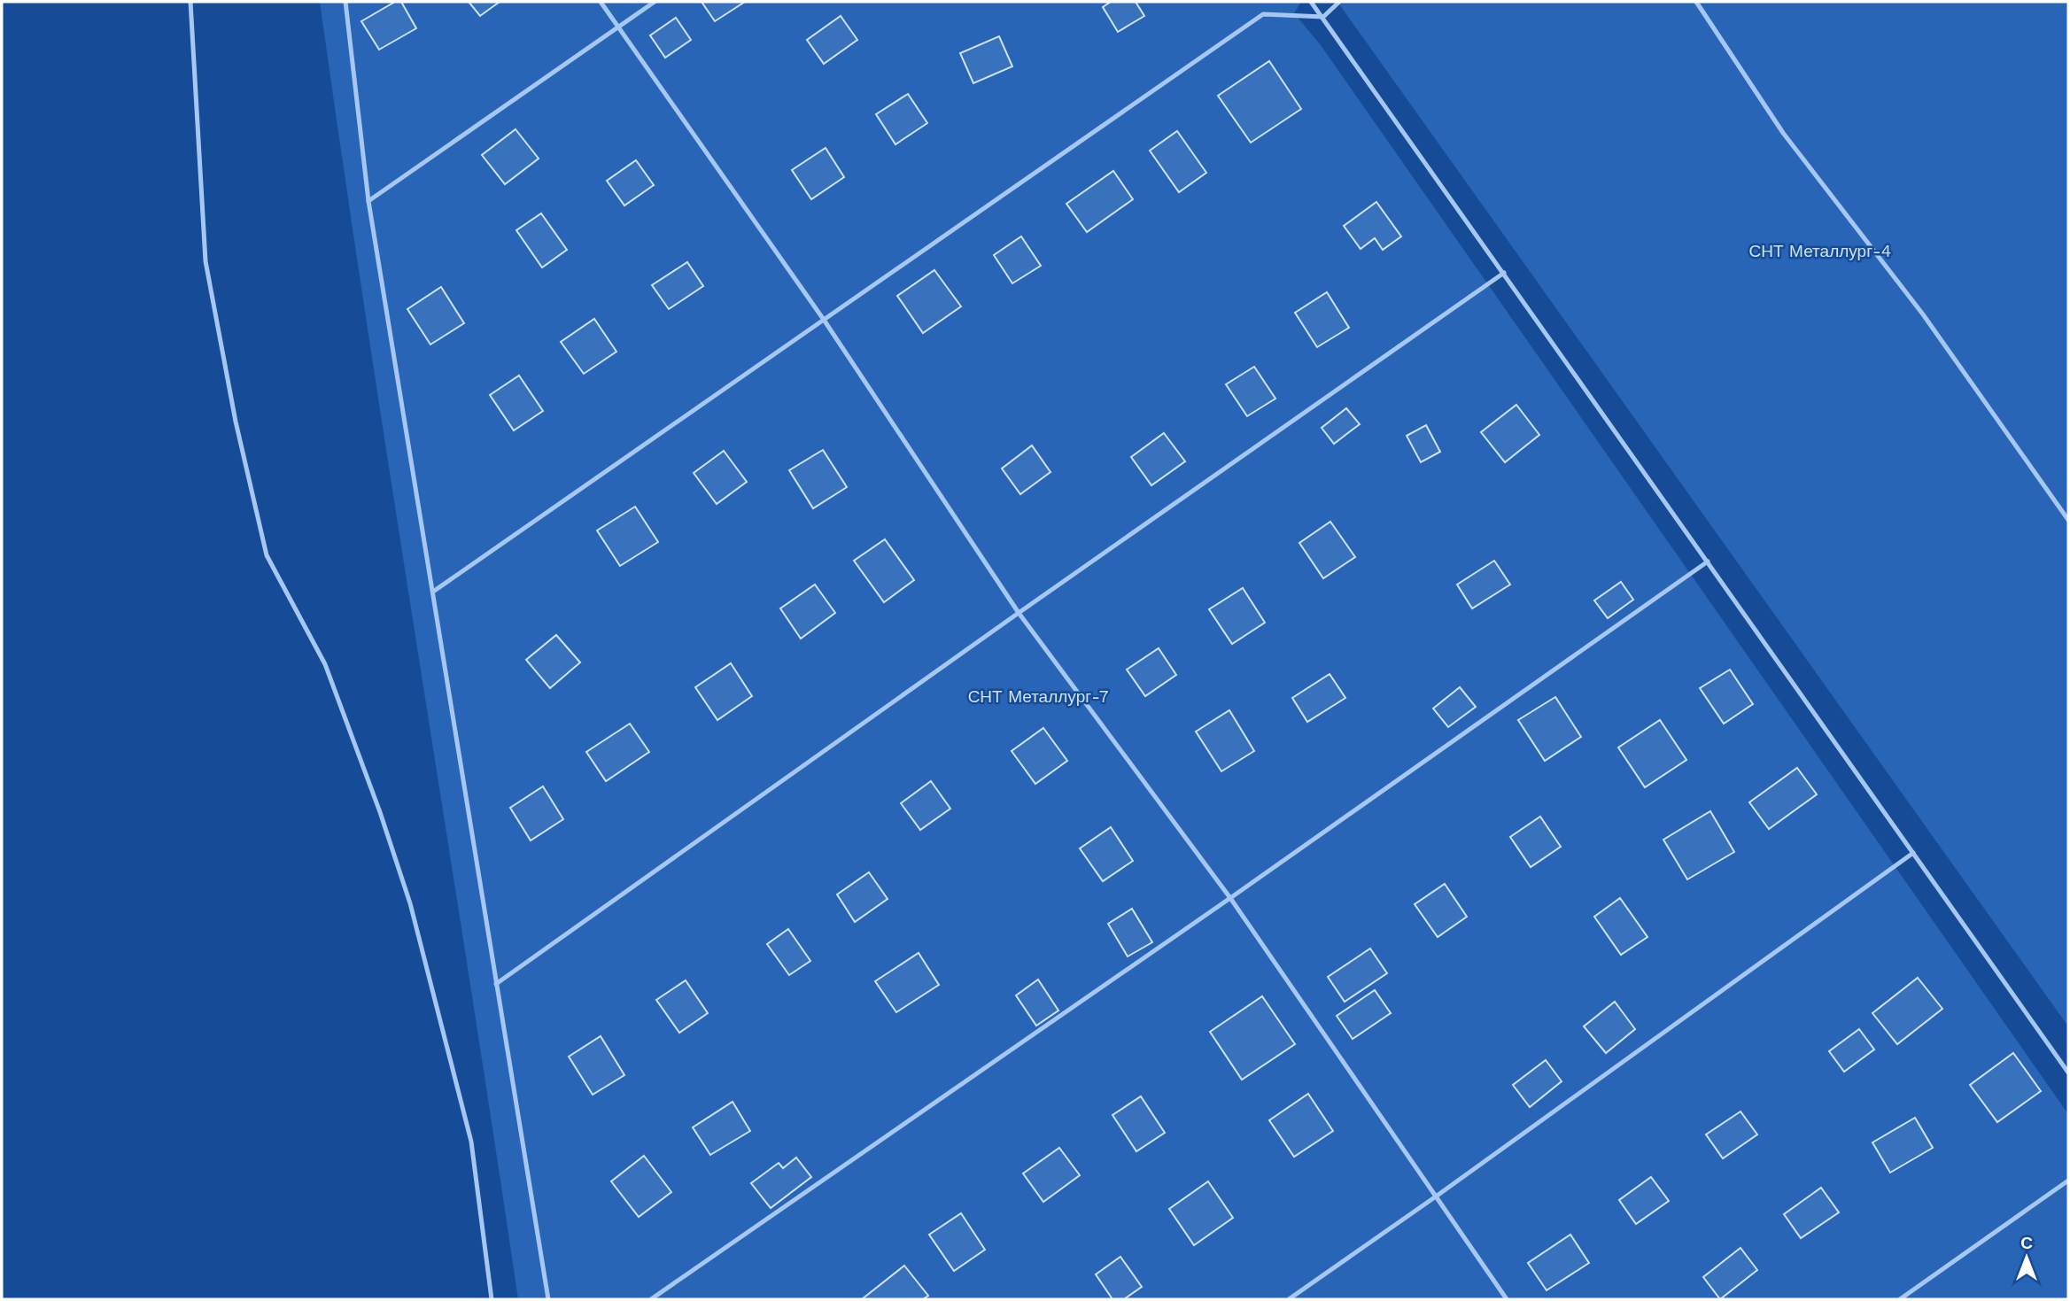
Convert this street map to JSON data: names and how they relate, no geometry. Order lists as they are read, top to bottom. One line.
{"parks":["СНТ Металлург-4","СНТ Металлург-7"],"north":"top"}
